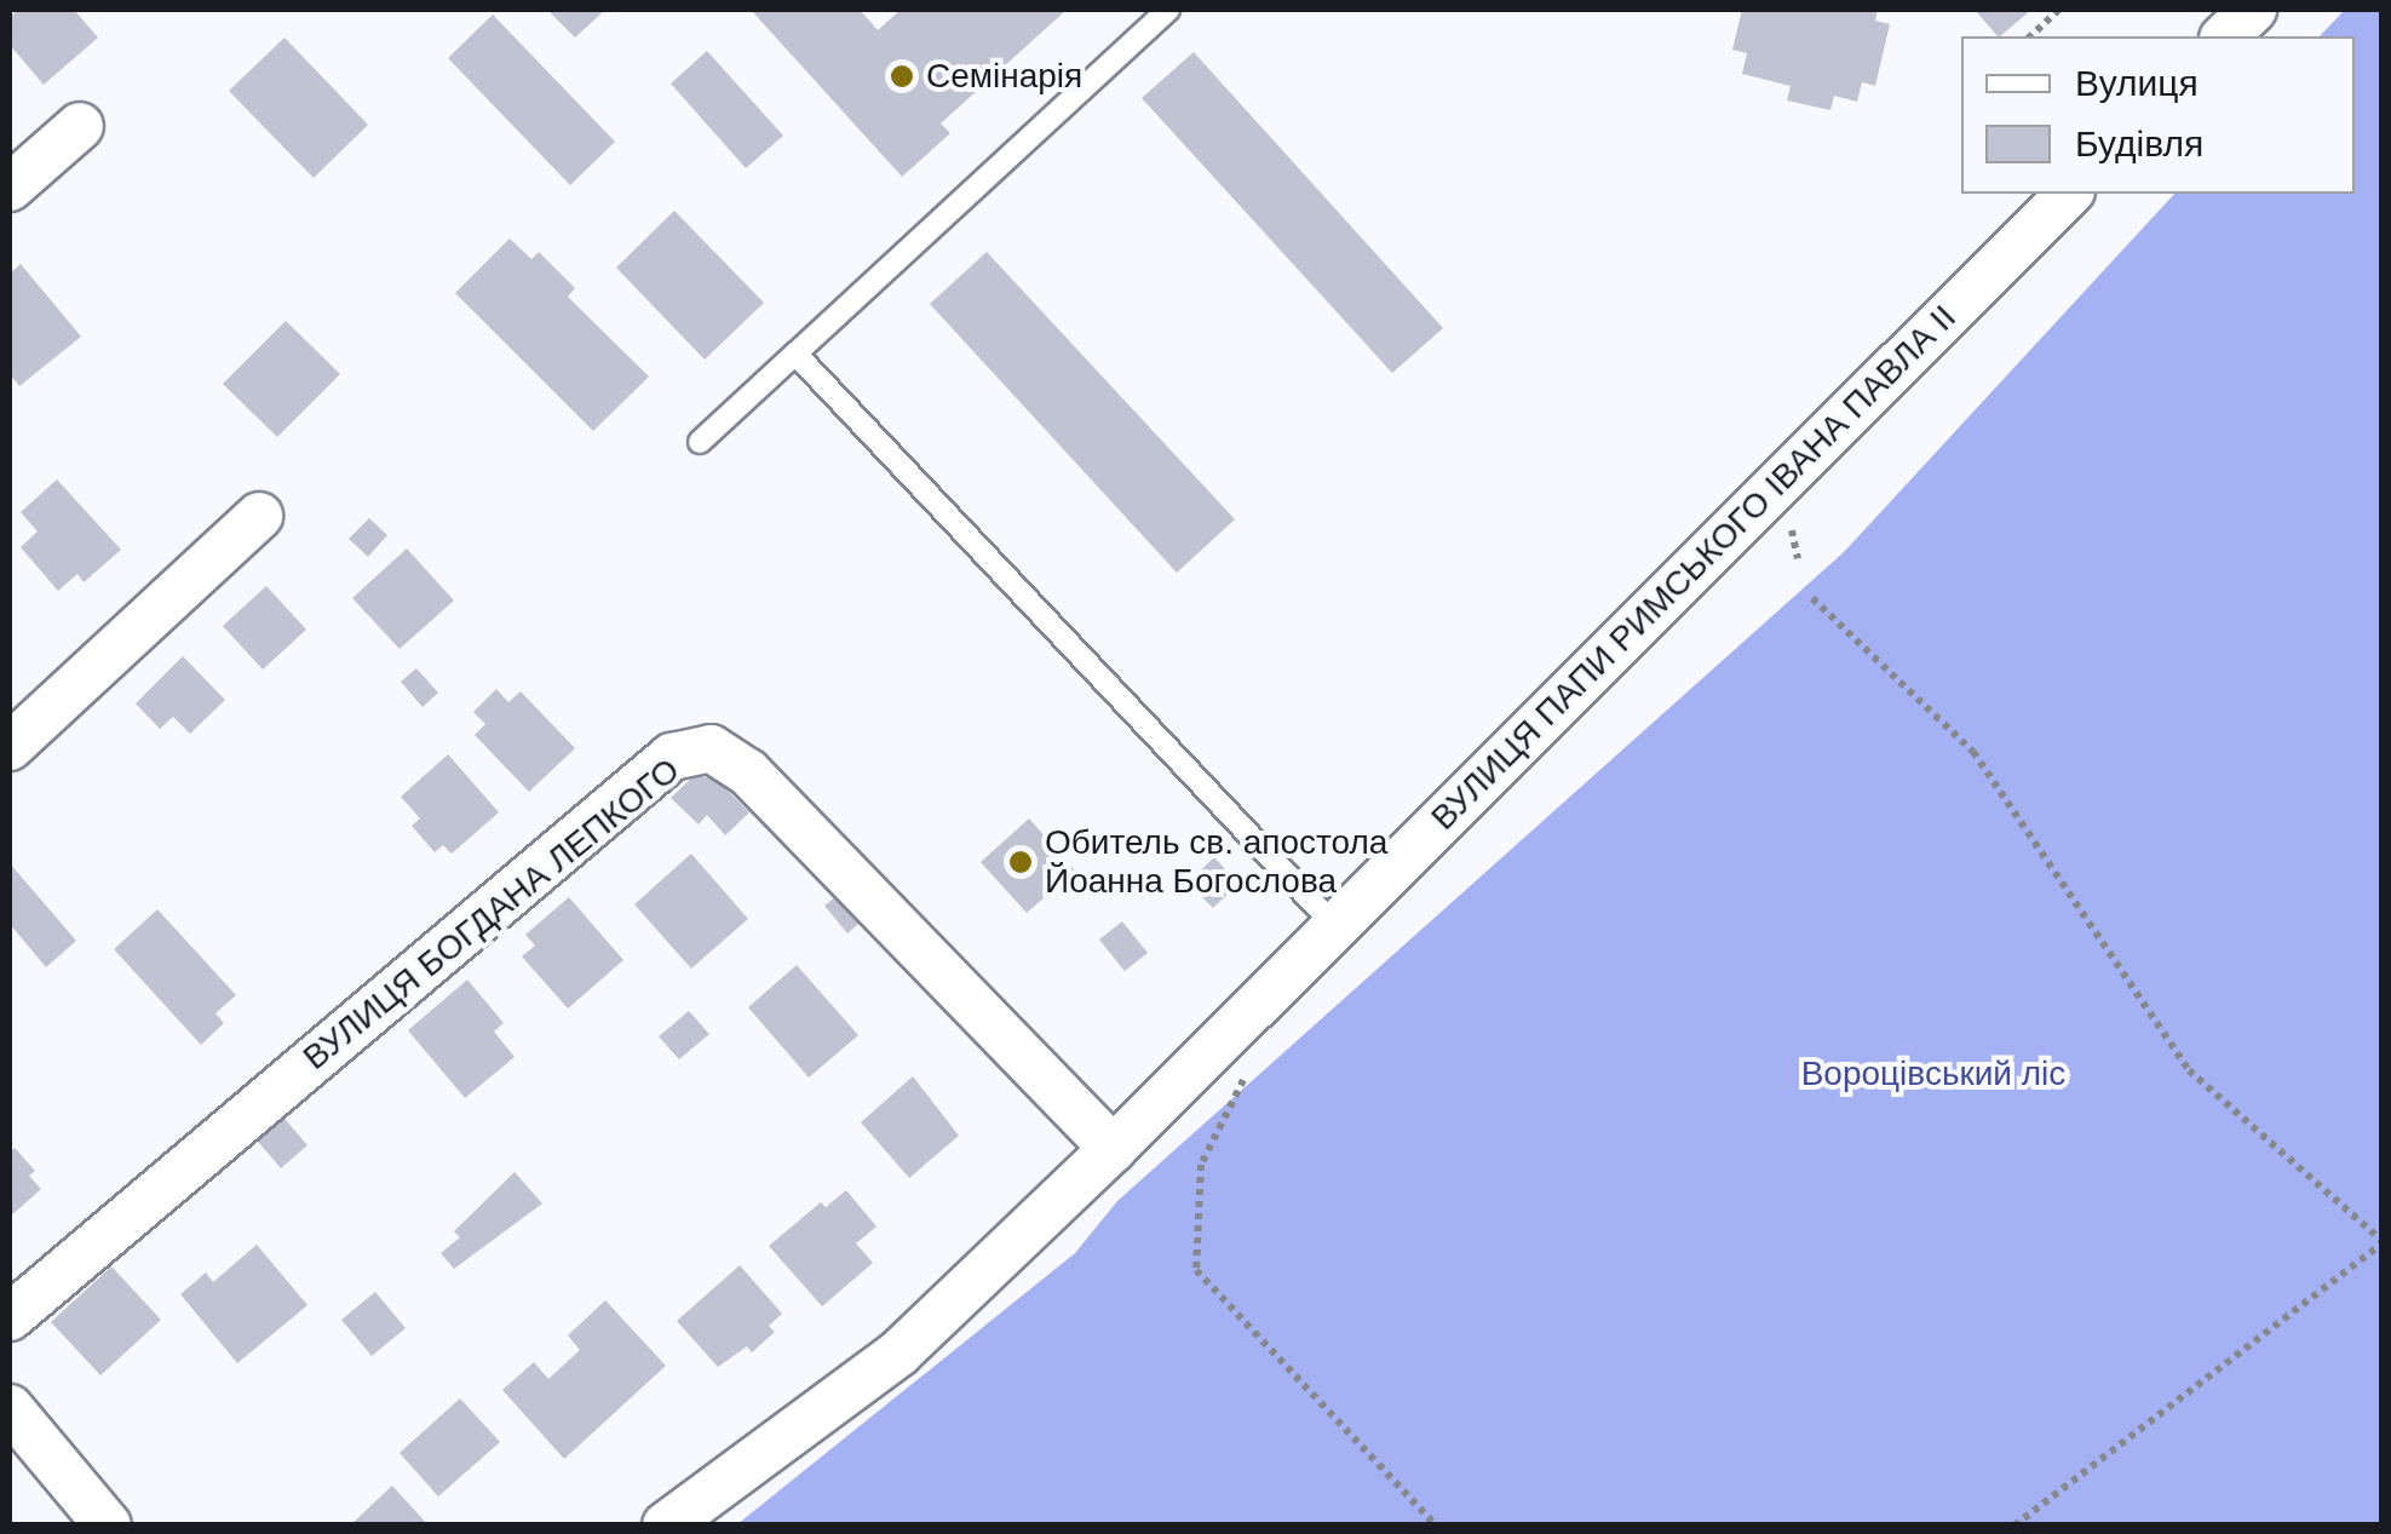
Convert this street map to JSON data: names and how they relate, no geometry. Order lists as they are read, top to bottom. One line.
{"streets":{"street":["ВУЛИЦЯ ПАПИ РИМСЬКОГО ІВАНА ПАВЛА ІІ","ВУЛИЦЯ БОГДАНА ЛЕПКОГО"]},"crossings":[["ВУЛИЦЯ ПАПИ РИМСЬКОГО ІВАНА ПАВЛА ІІ","ВУЛИЦЯ БОГДАНА ЛЕПКОГО"]],"parks":["Вороцівський ліс"],"places":["Семінарія","Обитель св. апостола Йоанна Богослова"],"legend":["Вулиця","Будівля"]}
